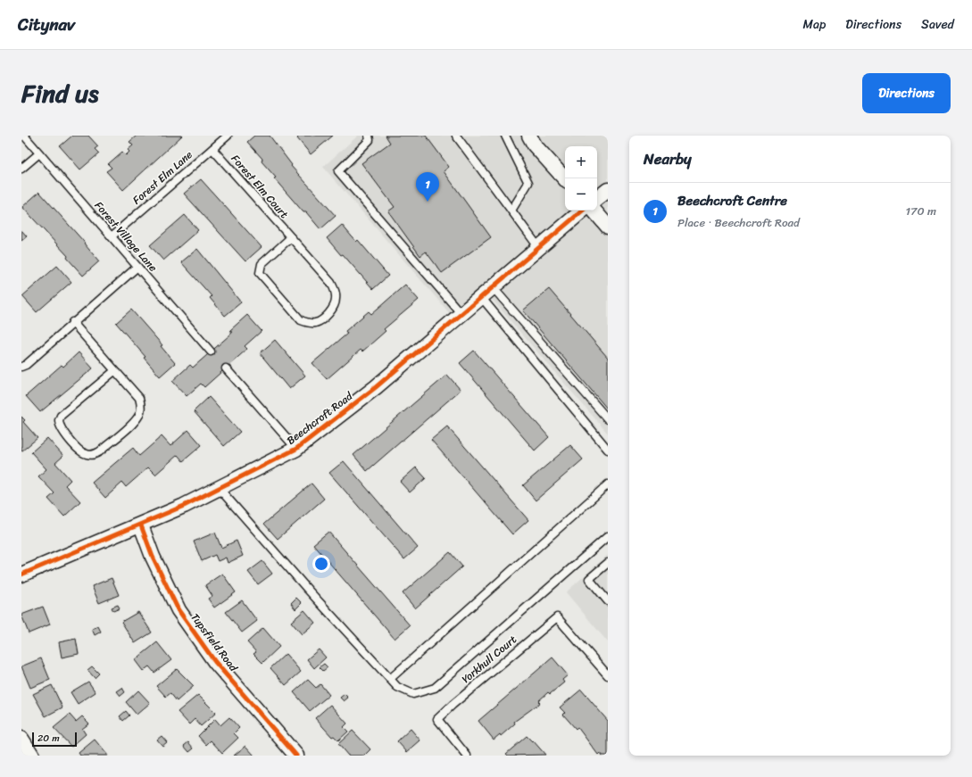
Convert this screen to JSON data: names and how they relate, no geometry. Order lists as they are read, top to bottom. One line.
{"streets":{"street":["Beechcroft Road","Tupsfield Road"],"lane":["Forest Elm Lane","Forest Elm Court","Forest Village Lane","Yorkhull Court"]},"crossings":[["Forest Elm Lane","Forest Elm Court"],["Forest Elm Lane","Forest Village Lane"],["Beechcroft Road","Tupsfield Road"]],"scale_bar":"20 m","page":{"header":"Citynav","nav":["Map","Directions","Saved"],"title":"Find us","buttons":"Directions","heading":"Nearby","map_buttons":["+","−"],"pins":"1","list":[{"mark":"1","name":"Beechcroft Centre","note":"Place · Beechcroft Road","value":"170 m"}],"scale":"20 m"}}
